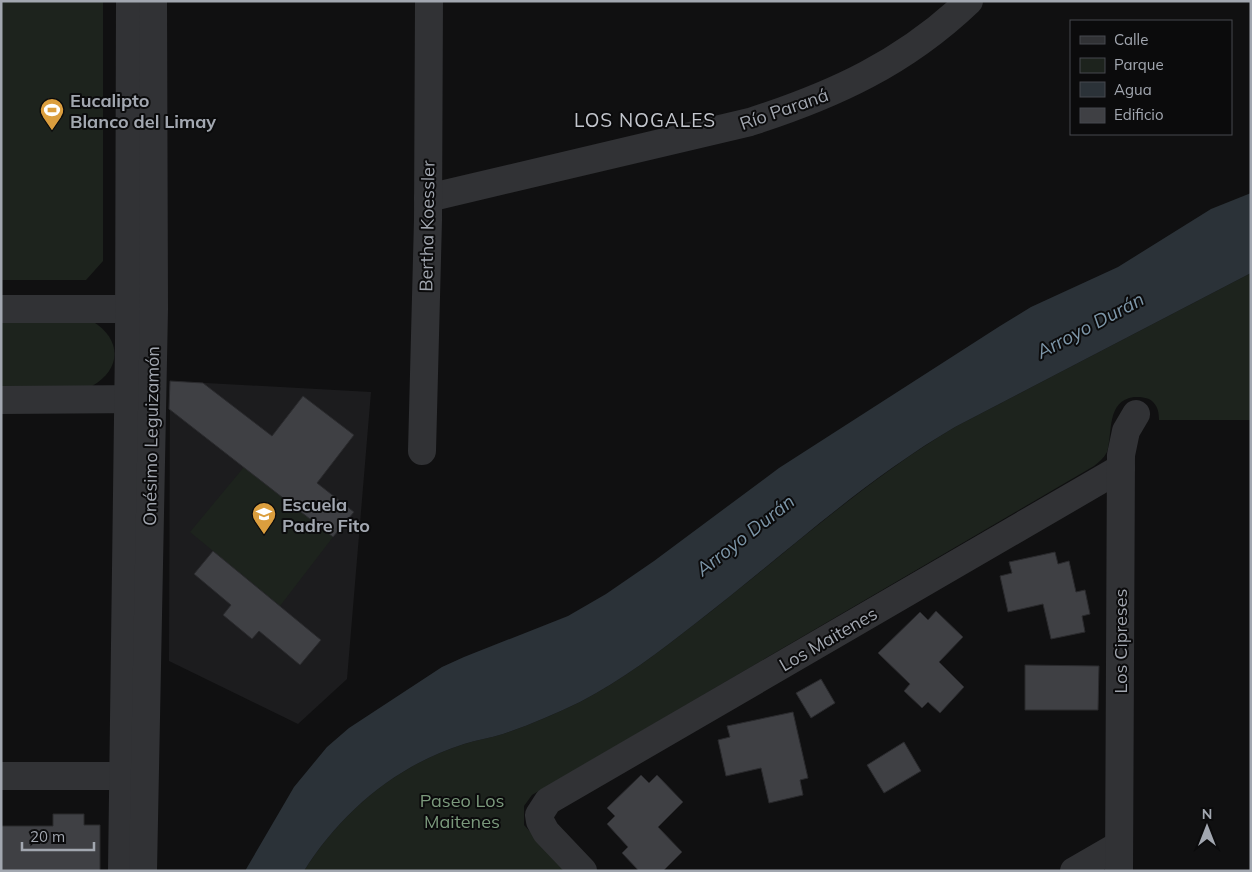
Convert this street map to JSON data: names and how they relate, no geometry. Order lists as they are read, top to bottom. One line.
{"streets":{"street":["Río Paraná","Bertha Koessler","Onésimo Leguizamón","Los Maitenes","Los Cipreses"]},"crossings":[["Río Paraná","Bertha Koessler"],["Los Maitenes","Los Cipreses"]],"districts":["LOS NOGALES"],"water":["Arroyo Durán"],"parks":["Paseo Los Maitenes"],"places":{"sports":["Eucalipto Blanco del Limay"],"school or university":["Escuela Padre Fito"]},"legend":["Calle","Parque","Agua","Edificio"],"scale_bar":"20 m","north":"top"}
